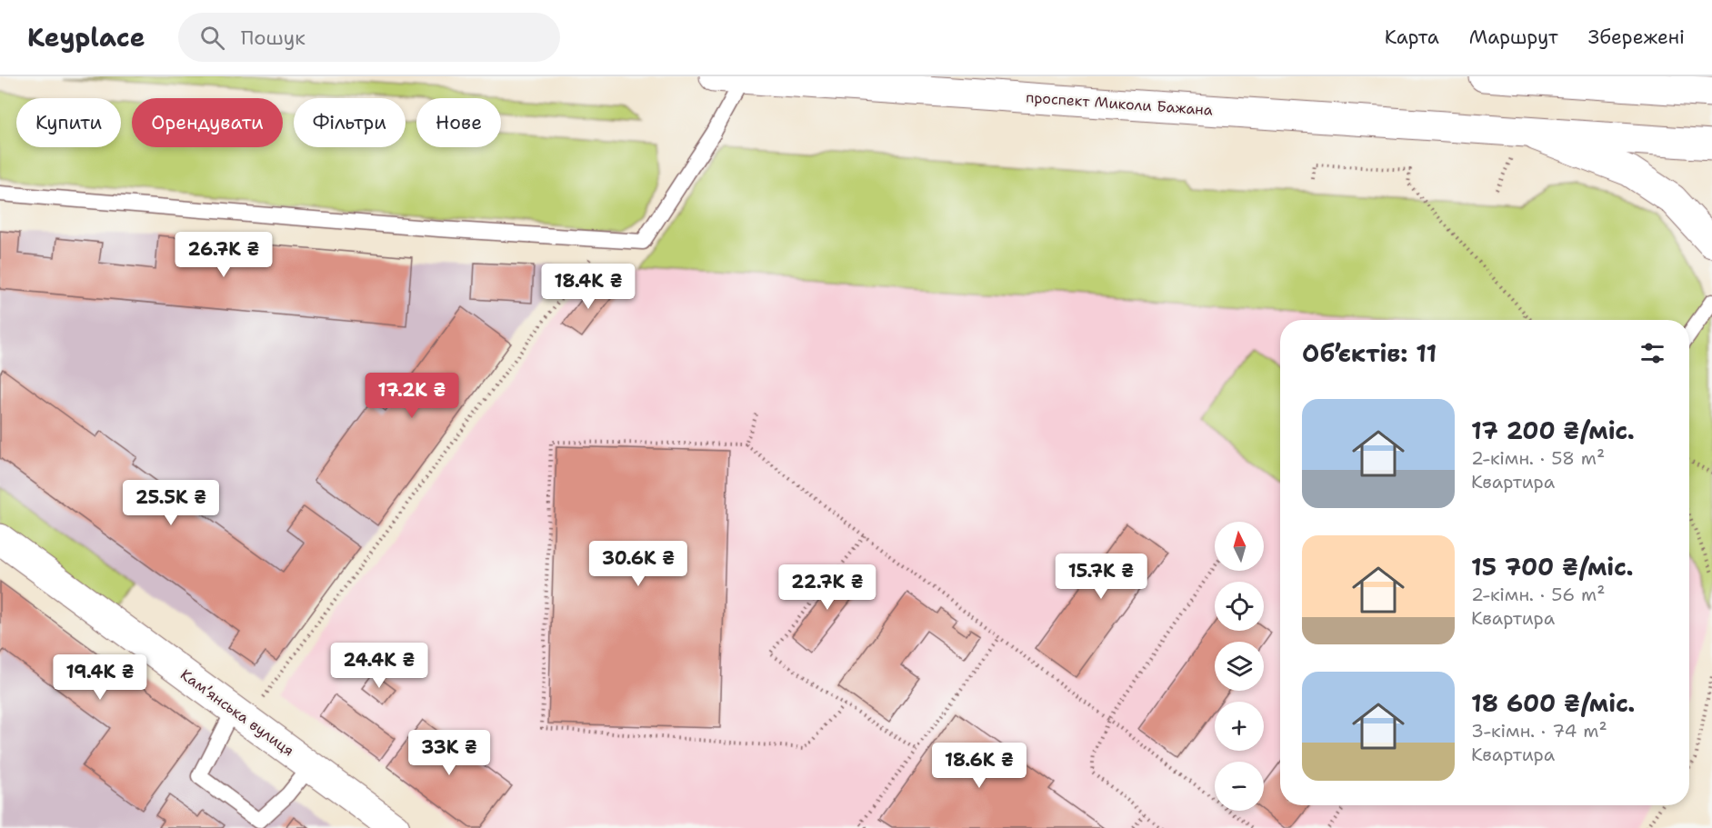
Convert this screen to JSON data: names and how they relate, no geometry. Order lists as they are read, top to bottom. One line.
{"streets":{"main road":["проспект Миколи Бажана","Камʼянська вулиця"]},"north":"top","page":{"header":"Keyplace","search":"Пошук","nav":["Карта","Маршрут","Збережені"],"chip":["Купити","Орендувати","Фільтри","Нове"],"price":["26.7K ₴","18.4K ₴","17.2K ₴","25.5K ₴","30.6K ₴","15.7K ₴","22.7K ₴","24.4K ₴","19.4K ₴","33K ₴","18.6K ₴"],"heading":"Об’єктів: 11","list":[{"name":"17 200 ₴/міс.","note":"2-кімн. · 58 m² · Квартира"},{"name":"15 700 ₴/міс.","note":"2-кімн. · 56 m² · Квартира"},{"name":"18 600 ₴/міс.","note":"3-кімн. · 74 m² · Квартира"}],"map_buttons":["+","−"]}}
